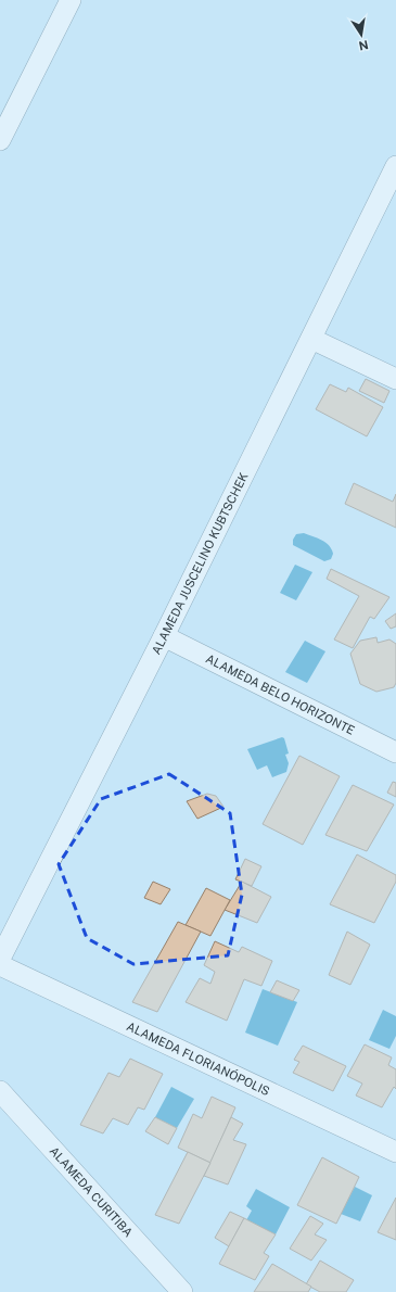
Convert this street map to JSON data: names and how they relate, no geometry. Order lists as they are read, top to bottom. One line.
{"streets":{"street":["ALAMEDA JUSCELINO KUBTSCHEK","ALAMEDA BELO HORIZONTE","ALAMEDA FLORIANÓPOLIS","ALAMEDA CURITIBA"]},"crossings":[["ALAMEDA JUSCELINO KUBTSCHEK","ALAMEDA BELO HORIZONTE"]],"north":"bottom"}
